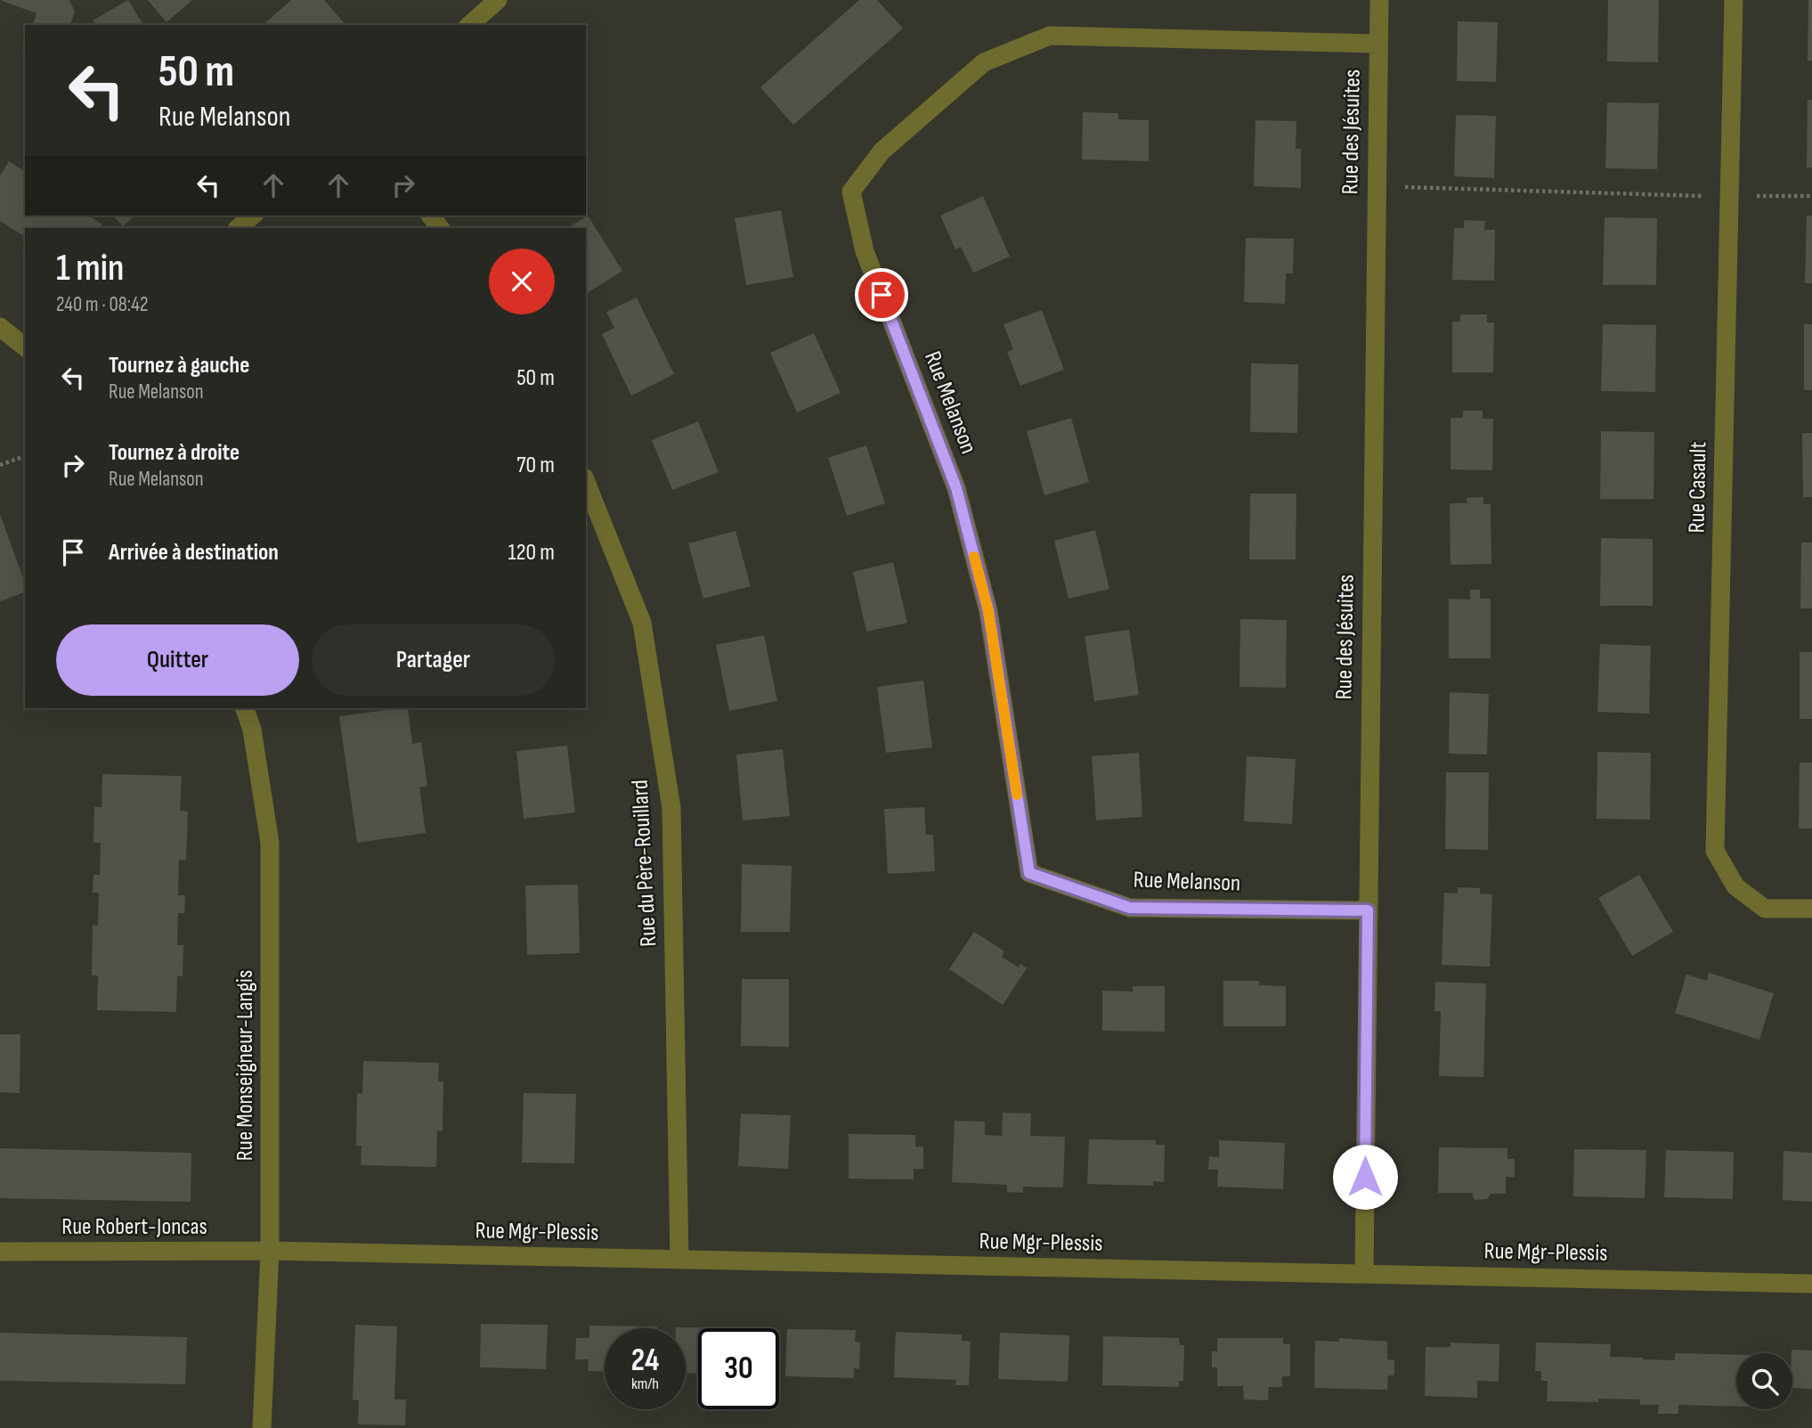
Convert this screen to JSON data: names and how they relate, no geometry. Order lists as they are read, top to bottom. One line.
{"streets":{"street":["Rue des Jésuites","Rue Melanson","Rue Casault","Rue du Père-Rouillard","Rue Monseigneur-Langis","Rue Robert-Joncas","Rue Mgr-Plessis"]},"crossings":[["Rue des Jésuites","Rue Melanson"],["Rue des Jésuites","Rue Mgr-Plessis"],["Rue du Père-Rouillard","Rue Mgr-Plessis"],["Rue Monseigneur-Langis","Rue Robert-Joncas"],["Rue Monseigneur-Langis","Rue Mgr-Plessis"],["Rue Robert-Joncas","Rue Mgr-Plessis"]],"page":{"turn":["50 m","Rue Melanson"],"heading":["1 min","240 m · 08:42"],"list":[{"name":"Tournez à gauche","note":"Rue Melanson","value":"50 m"},{"name":"Tournez à droite","note":"Rue Melanson","value":"70 m"},{"name":"Arrivée à destination","value":"120 m"}],"buttons":["Quitter","Partager"],"speed":"24 km/h","limit":"30"}}
